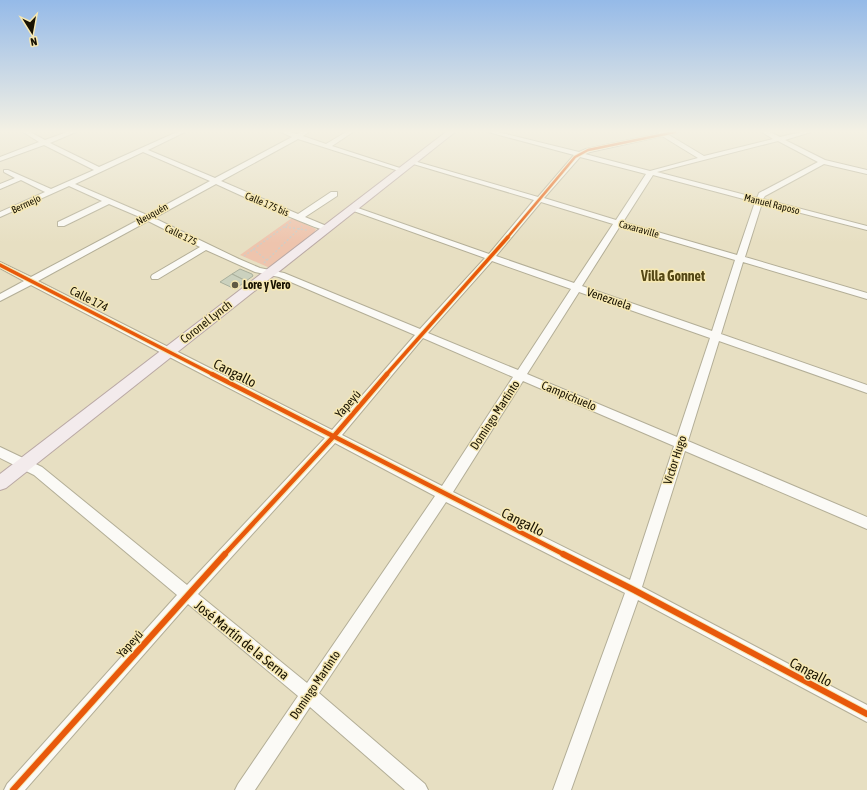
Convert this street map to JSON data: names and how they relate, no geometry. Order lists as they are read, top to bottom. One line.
{"streets":{"main road":["Coronel Lynch"],"street":["Bermejo","Calle 175 bis","Manuel Raposo","Neuquén","Caxaraville","Calle 175","Calle 174","Venezuela","Cangallo","Campichuelo","Yapeyú","Domingo Martinto","Victor Hugo","José Martín de la Serna"]},"crossings":[["Bermejo","Calle 175"],["Calle 175 bis","Neuquén"],["Calle 175 bis","Coronel Lynch"],["Manuel Raposo","Domingo Martinto"],["Manuel Raposo","Victor Hugo"],["Neuquén","Calle 175"],["Neuquén","Calle 174"],["Caxaraville","Yapeyú"],["Caxaraville","Domingo Martinto"],["Caxaraville","Victor Hugo"],["Calle 175","Coronel Lynch"],["Calle 175","Campichuelo"],["Calle 174","Coronel Lynch"],["Calle 174","Cangallo"],["Venezuela","Coronel Lynch"],["Venezuela","Yapeyú"],["Venezuela","Domingo Martinto"],["Venezuela","Victor Hugo"],["Coronel Lynch","Cangallo"],["Coronel Lynch","Campichuelo"],["Coronel Lynch","José Martín de la Serna"],["Cangallo","Yapeyú"],["Cangallo","Domingo Martinto"],["Cangallo","Victor Hugo"],["Campichuelo","Yapeyú"],["Campichuelo","Domingo Martinto"],["Campichuelo","Victor Hugo"],["Yapeyú","José Martín de la Serna"],["Domingo Martinto","José Martín de la Serna"]],"districts":["Villa Gonnet"],"places":["Lore y Vero"],"north":"bottom"}
